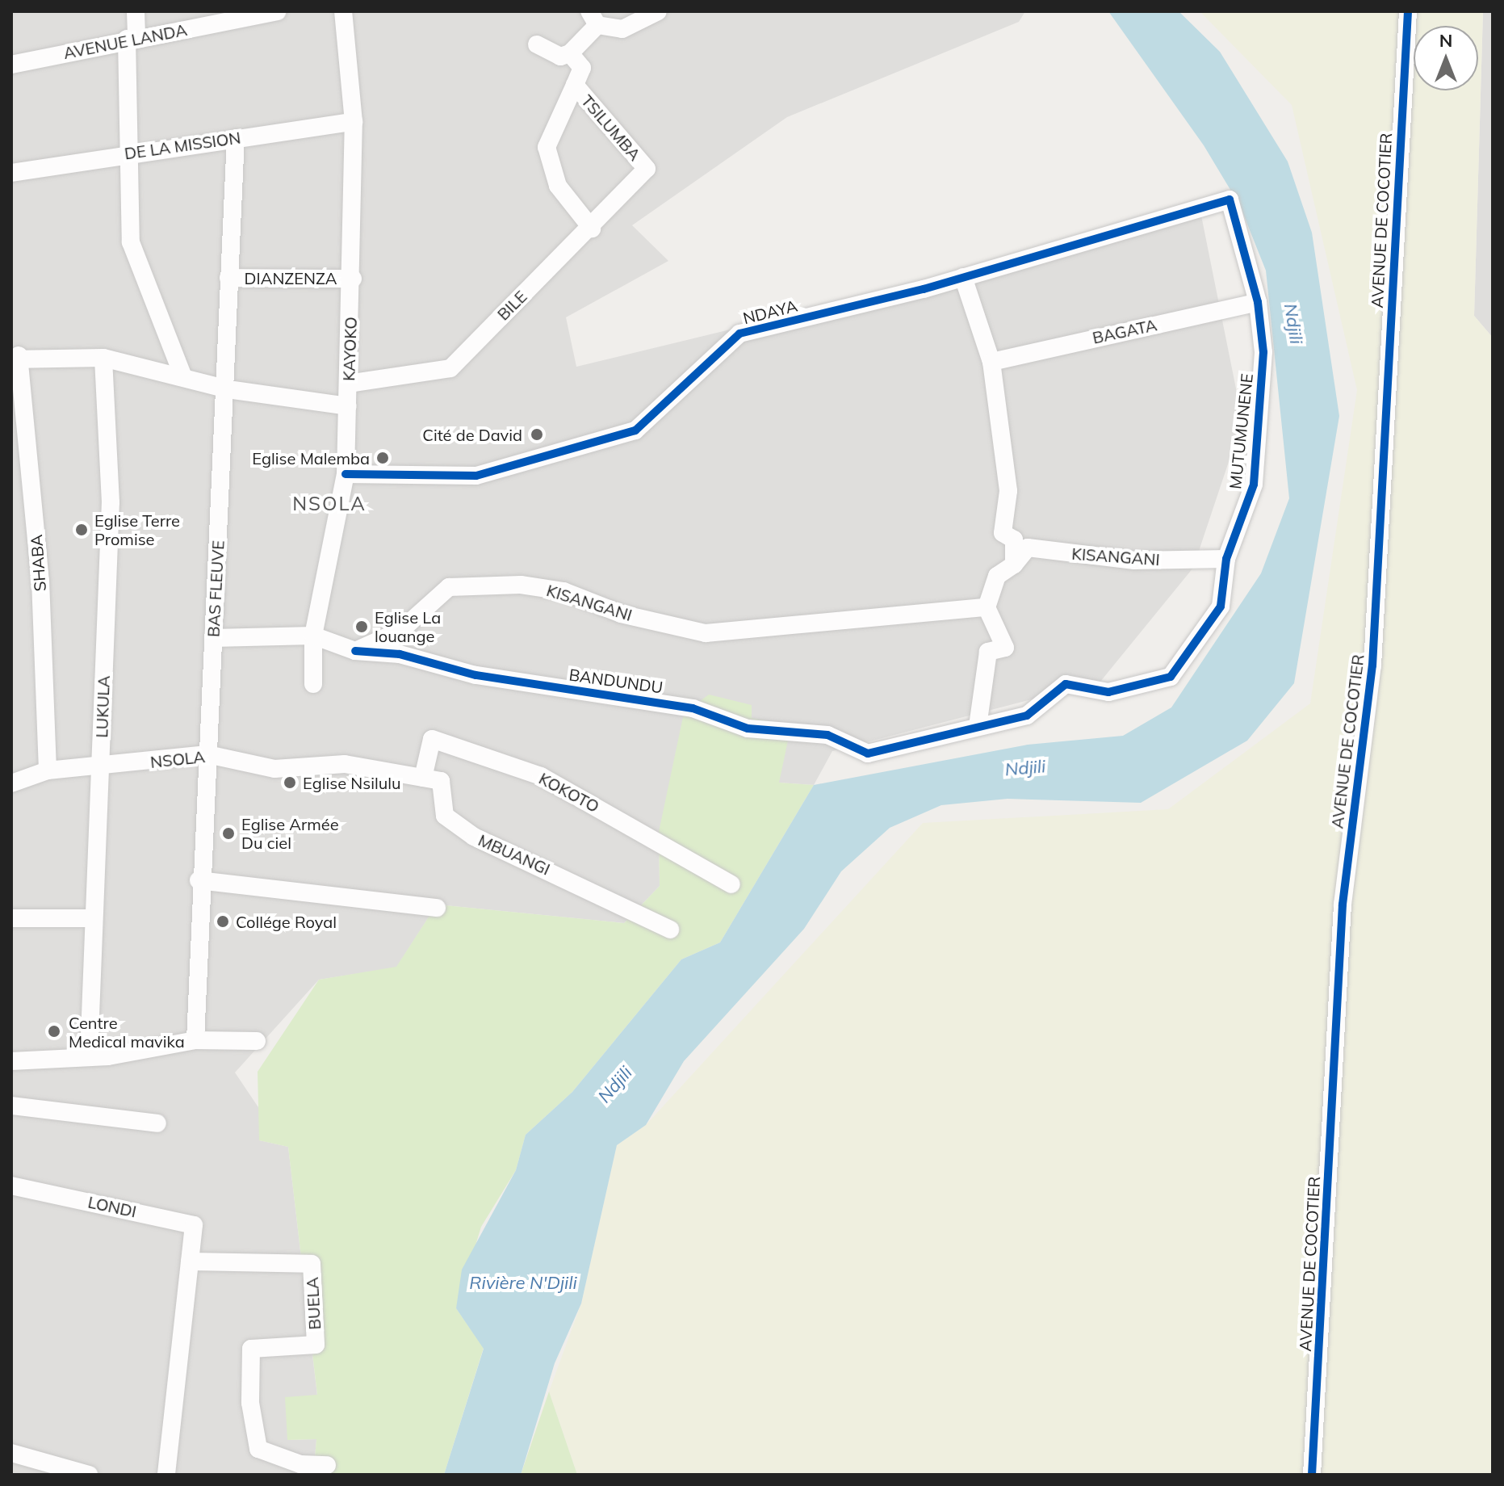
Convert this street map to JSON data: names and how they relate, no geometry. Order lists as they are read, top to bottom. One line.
{"streets":{"street":["AVENUE LANDA","TSILUMBA","DE LA MISSION","AVENUE DE COCOTIER","DIANZENZA","BILE","NDAYA","BAGATA","KAYOKO","MUTUMUNENE","KISANGANI","SHABA","BAS FLEUVE","BANDUNDU","LUKULA","NSOLA","KOKOTO","MBUANGI","LONDI","BUELA"]},"crossings":[["TSILUMBA","BILE"],["DE LA MISSION","KAYOKO"],["DE LA MISSION","BAS FLEUVE"],["DIANZENZA","KAYOKO"],["DIANZENZA","BAS FLEUVE"],["BILE","KAYOKO"],["NDAYA","KAYOKO"],["NDAYA","MUTUMUNENE"],["BAGATA","MUTUMUNENE"],["MUTUMUNENE","KISANGANI"],["MUTUMUNENE","BANDUNDU"],["KISANGANI","BANDUNDU"],["SHABA","NSOLA"],["BAS FLEUVE","NSOLA"],["LUKULA","NSOLA"],["NSOLA","KOKOTO"],["NSOLA","MBUANGI"],["KOKOTO","MBUANGI"],["LONDI","BUELA"]],"districts":["NSOLA"],"water":["Ndjili","Rivière N'Djili"],"places":["Cité de David","Eglise Malemba","Eglise Terre Promise","Eglise La louange","Eglise Nsilulu","Eglise Armée Du ciel","Collége Royal","Centre Medical mavika"],"north":"top"}
